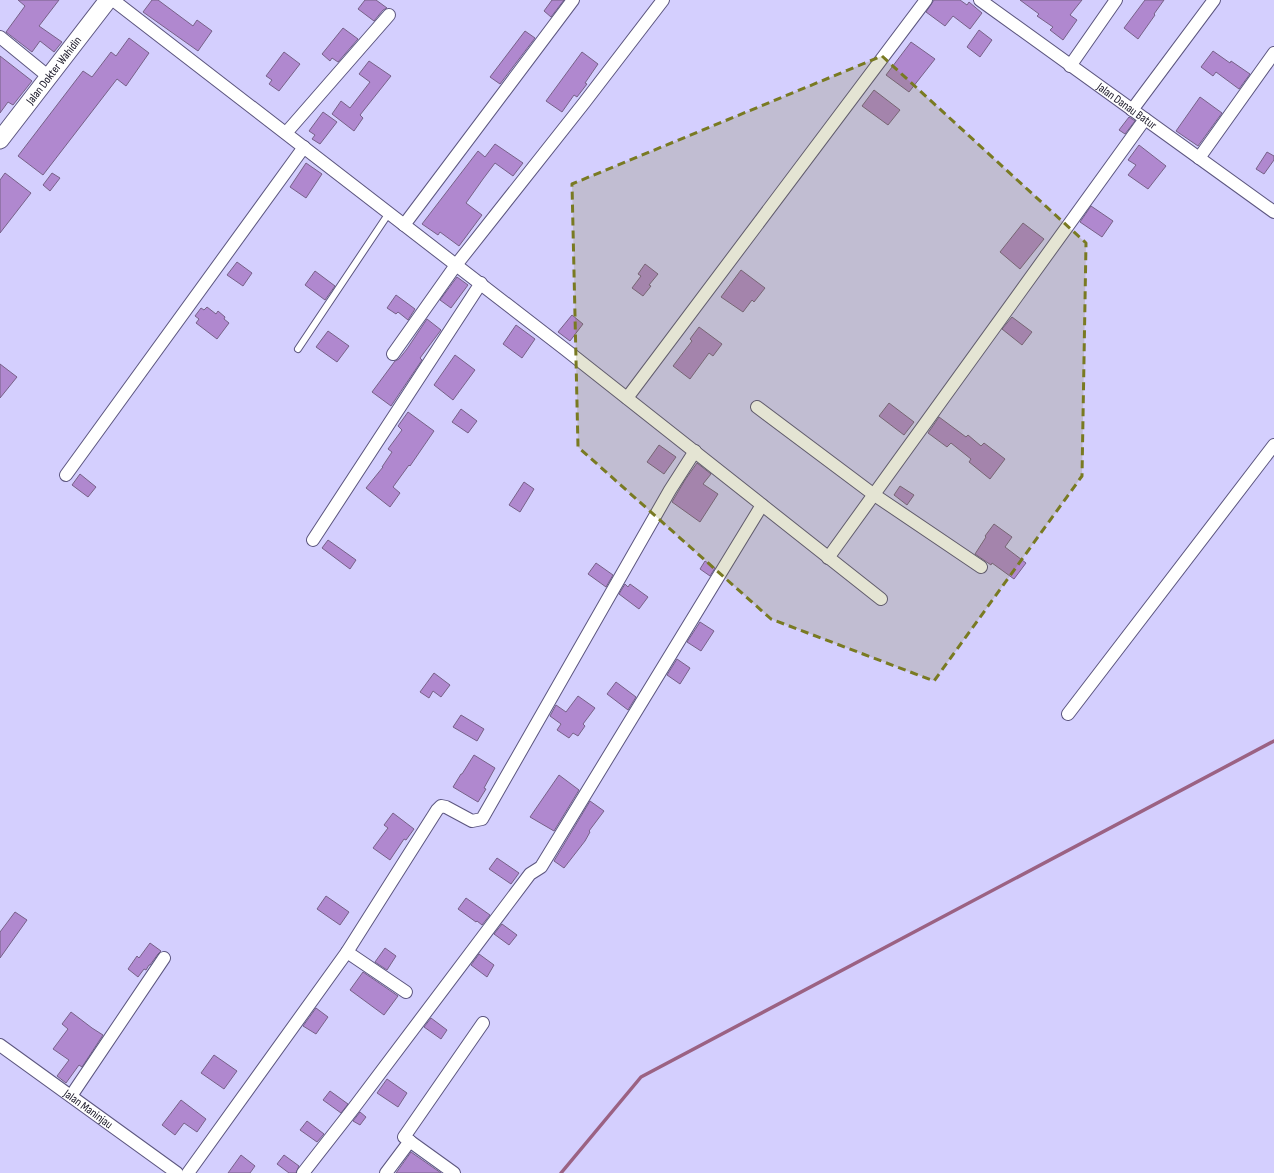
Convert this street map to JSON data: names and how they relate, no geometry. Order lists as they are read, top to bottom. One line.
{"streets":{"street":["Jalan Dokter Wahidin","Jalan Danau Batur","Jalan Maninjau"]}}
